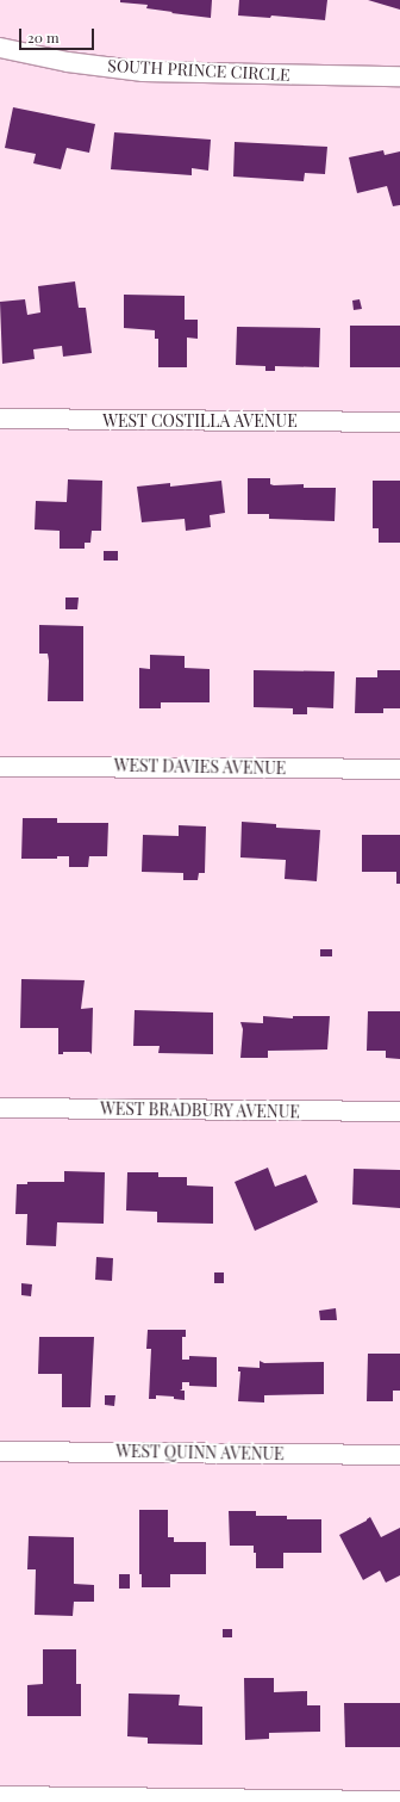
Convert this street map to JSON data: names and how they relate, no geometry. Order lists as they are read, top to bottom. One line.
{"streets":{"street":["SOUTH PRINCE CIRCLE","WEST COSTILLA AVENUE","WEST DAVIES AVENUE","WEST BRADBURY AVENUE","WEST QUINN AVENUE"]},"scale_bar":"20 m"}
